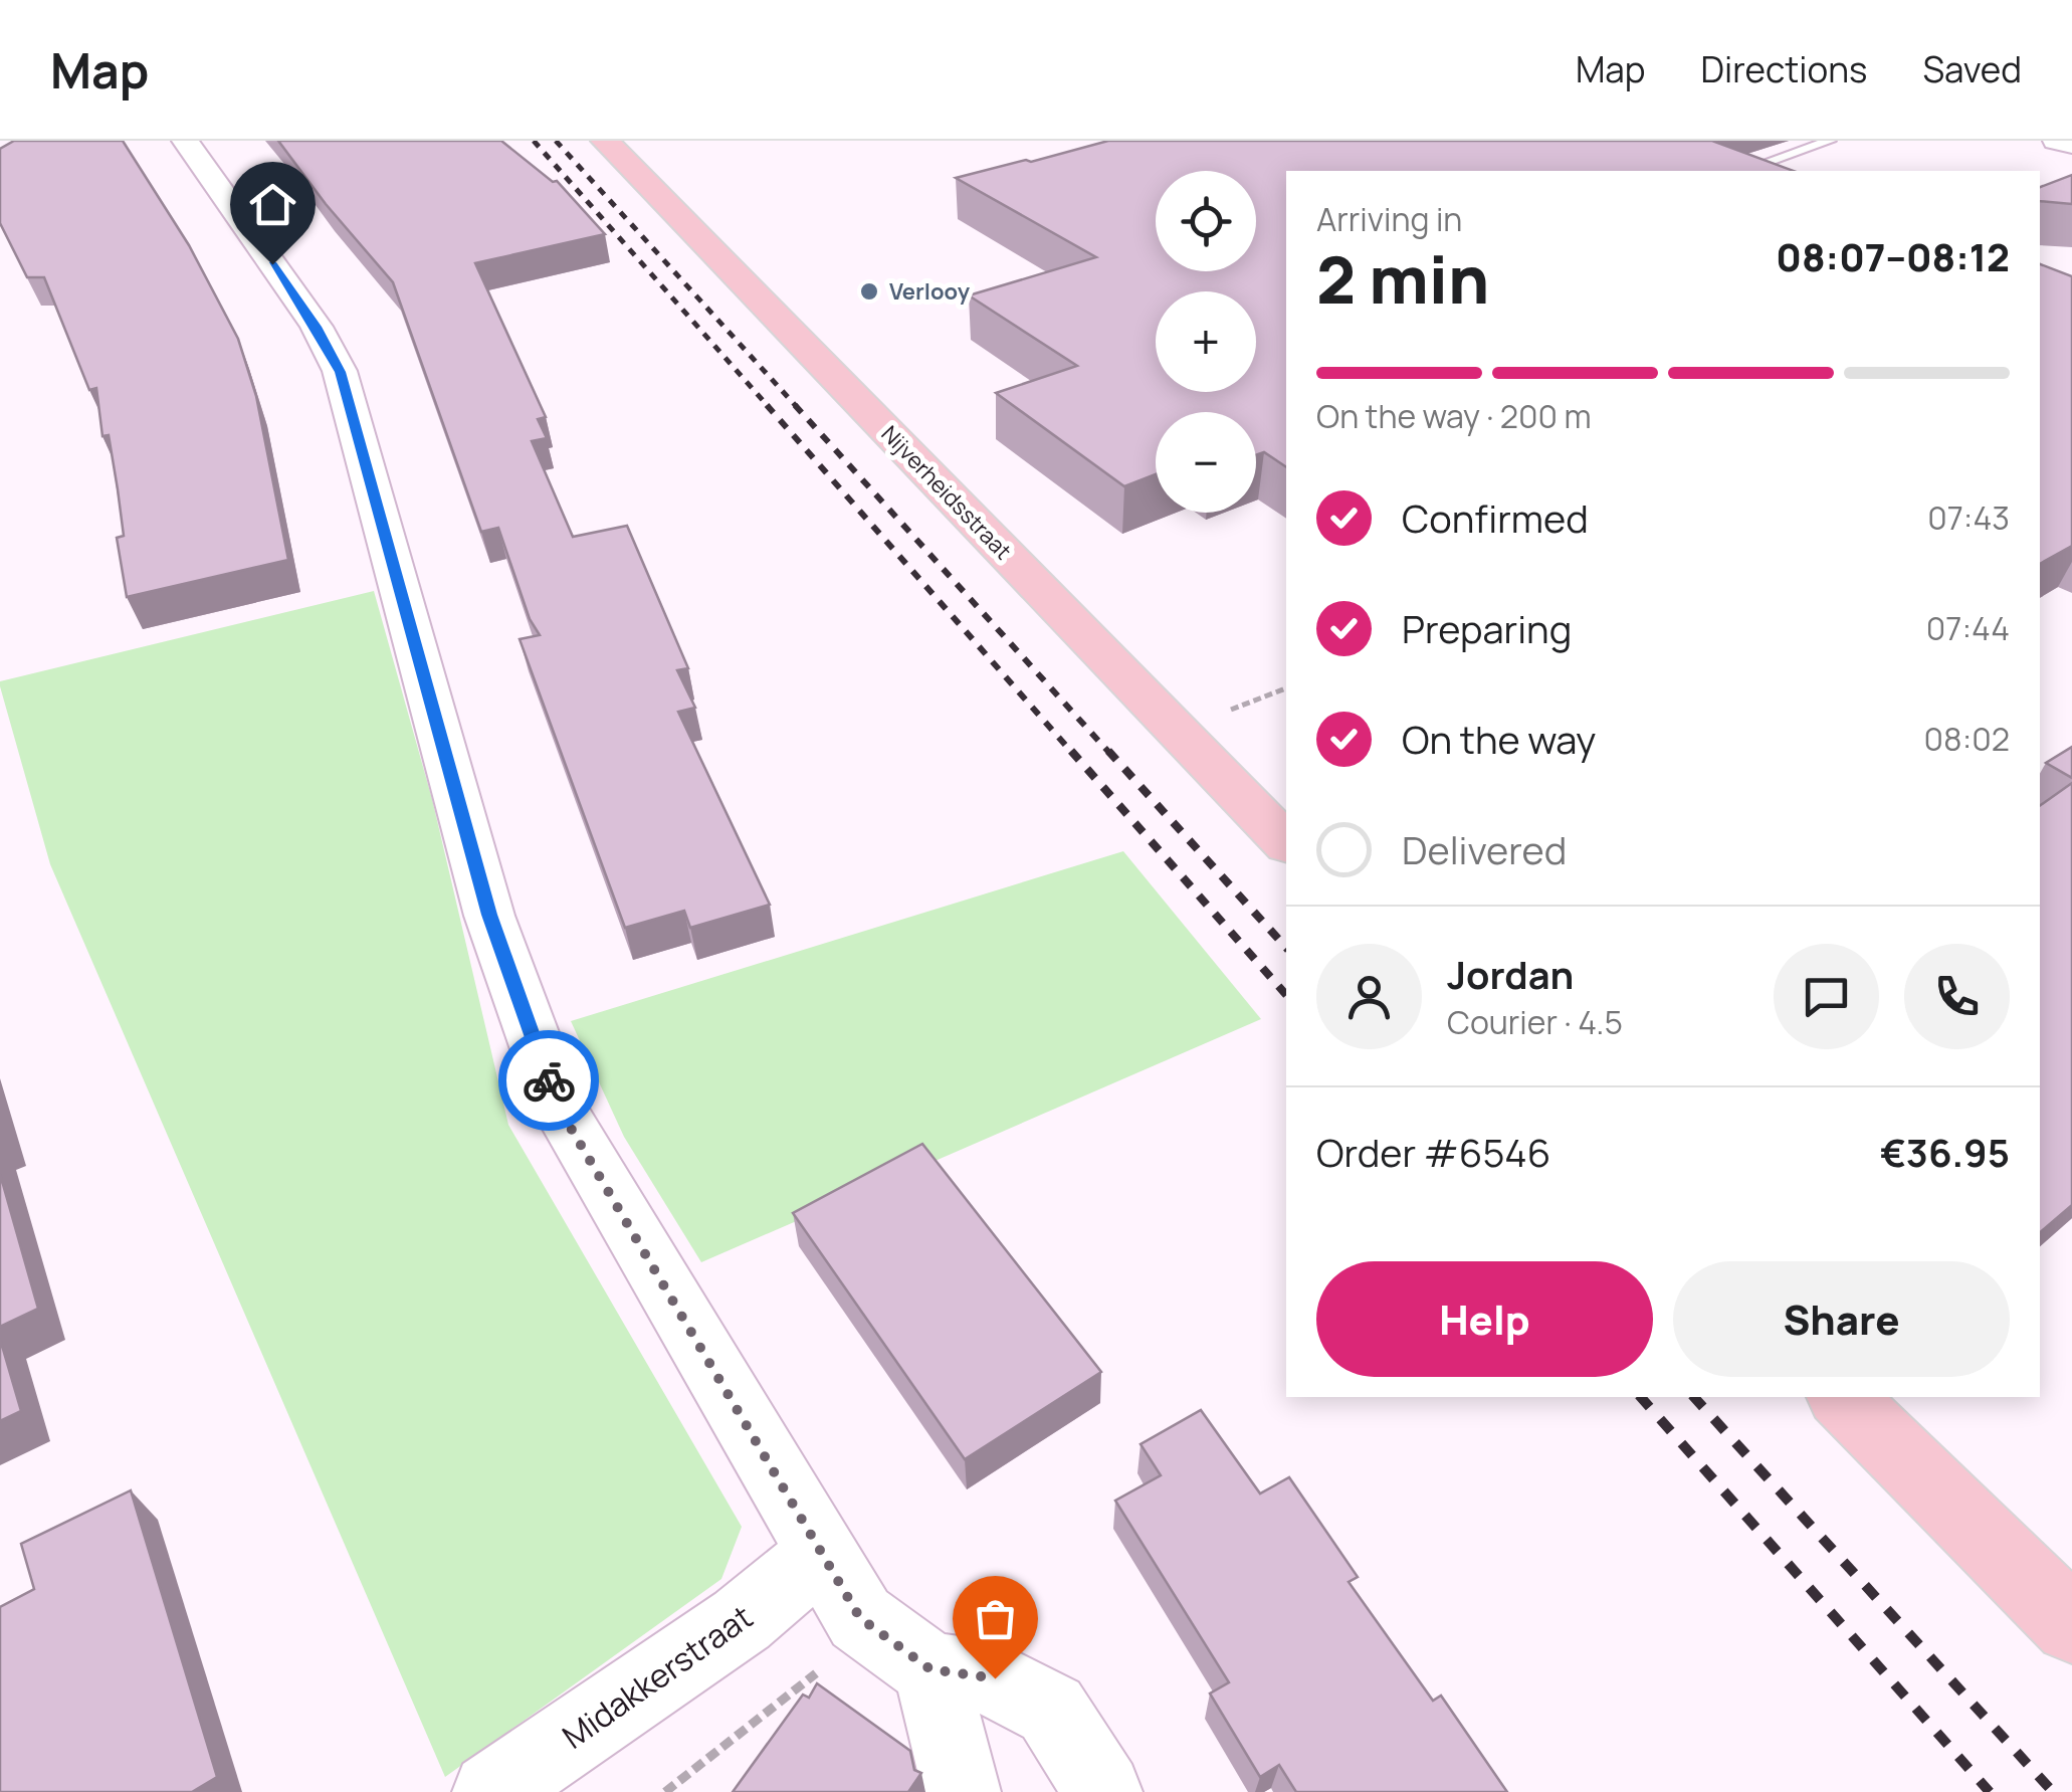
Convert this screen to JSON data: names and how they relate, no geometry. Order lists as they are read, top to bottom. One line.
{"streets":{"main road":["Nijverheidsstraat"],"street":["Midakkerstraat"]},"places":["Verlooy"],"page":{"header":"Map","nav":["Map","Directions","Saved"],"map_buttons":["+","−"],"heading":["2 min","Arriving in","08:07–08:12"],"panel":["Jordan","Courier · 4.5","Order #6546","€36.95"],"bar":"On the way · 200 m","list":[["Confirmed","07:43"],["Preparing","07:44"],["On the way","08:02"],"Delivered"],"buttons":["Help","Share"]}}
